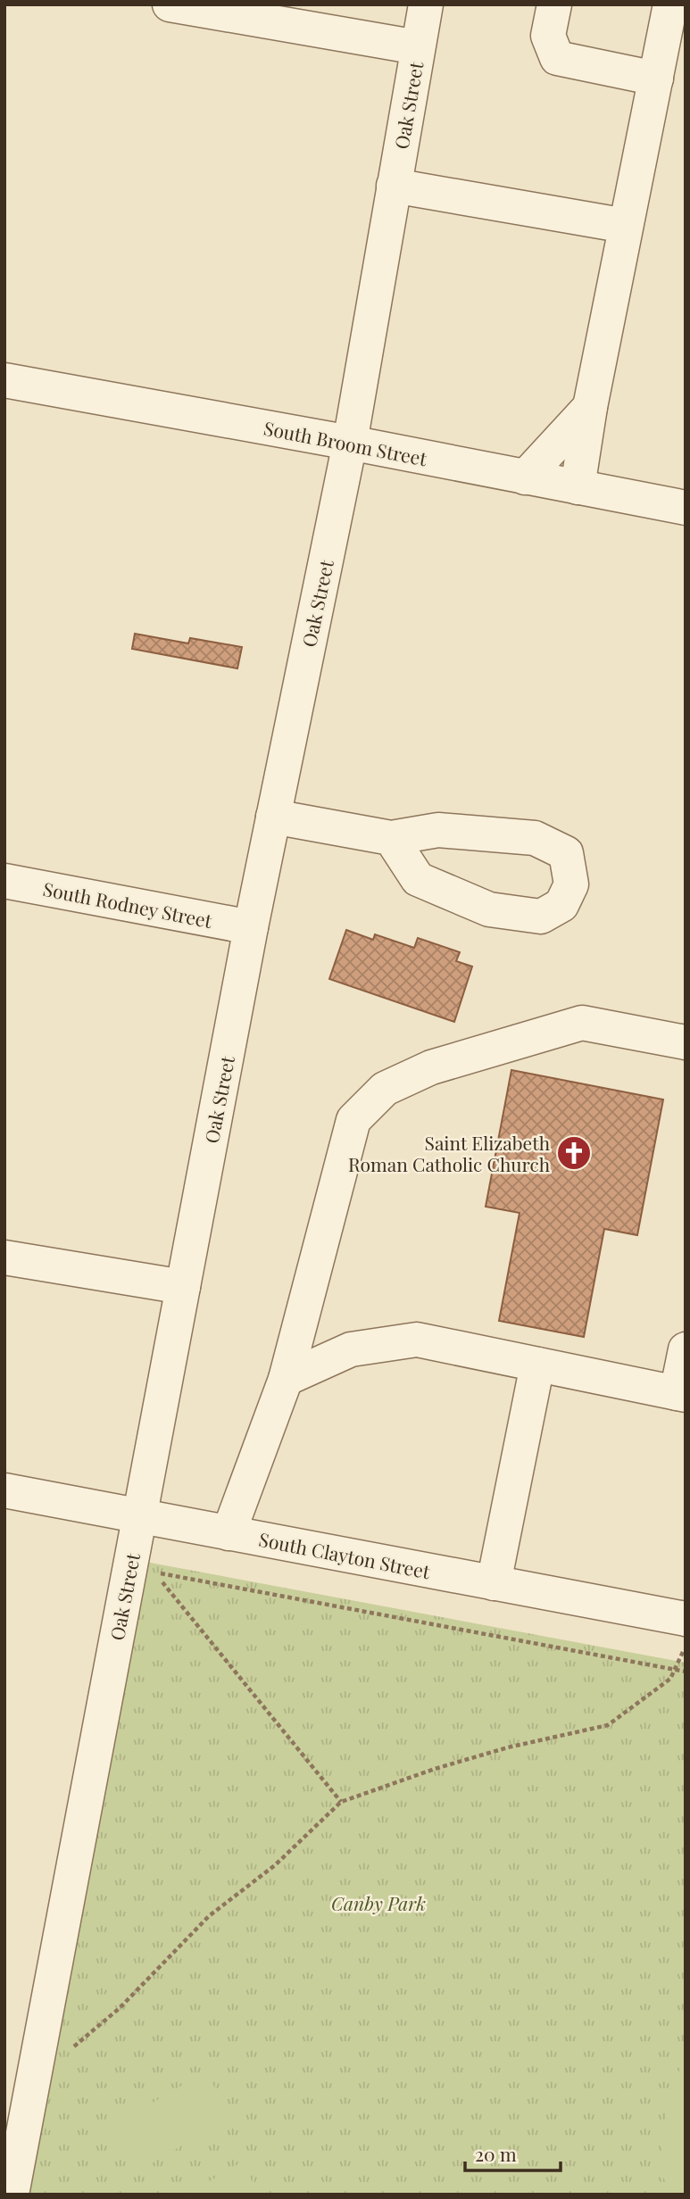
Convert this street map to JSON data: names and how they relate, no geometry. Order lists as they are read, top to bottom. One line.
{"streets":{"street":["Oak Street","South Broom Street","South Rodney Street","South Clayton Street"]},"crossings":[["Oak Street","South Broom Street"],["Oak Street","South Rodney Street"],["Oak Street","South Clayton Street"]],"parks":["Canby Park"],"places":{"church":["Saint Elizabeth Roman Catholic Church"]},"scale_bar":"20 m"}
